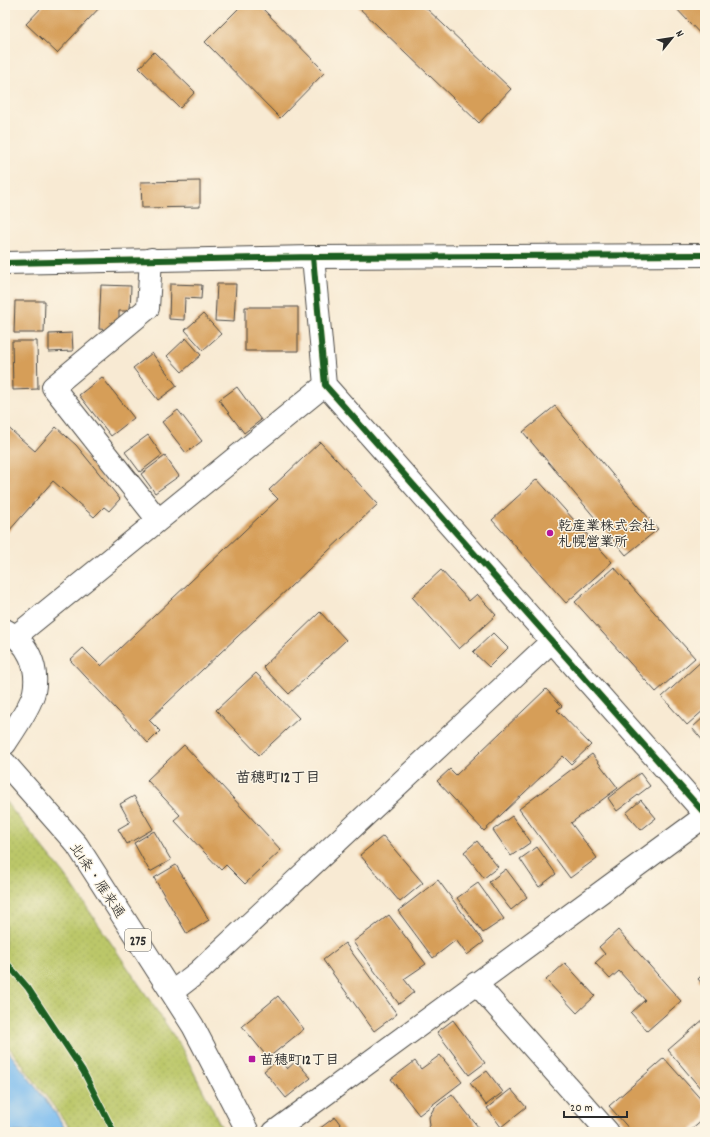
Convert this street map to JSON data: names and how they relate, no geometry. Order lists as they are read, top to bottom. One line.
{"streets":{"main road":["北1条・雁来通","275"]},"districts":["苗穂町12丁目"],"places":{"other":["乾産業株式会社 札幌営業所"],"transit":["苗穂町12丁目"]},"scale_bar":"20 m","north":"top right"}
